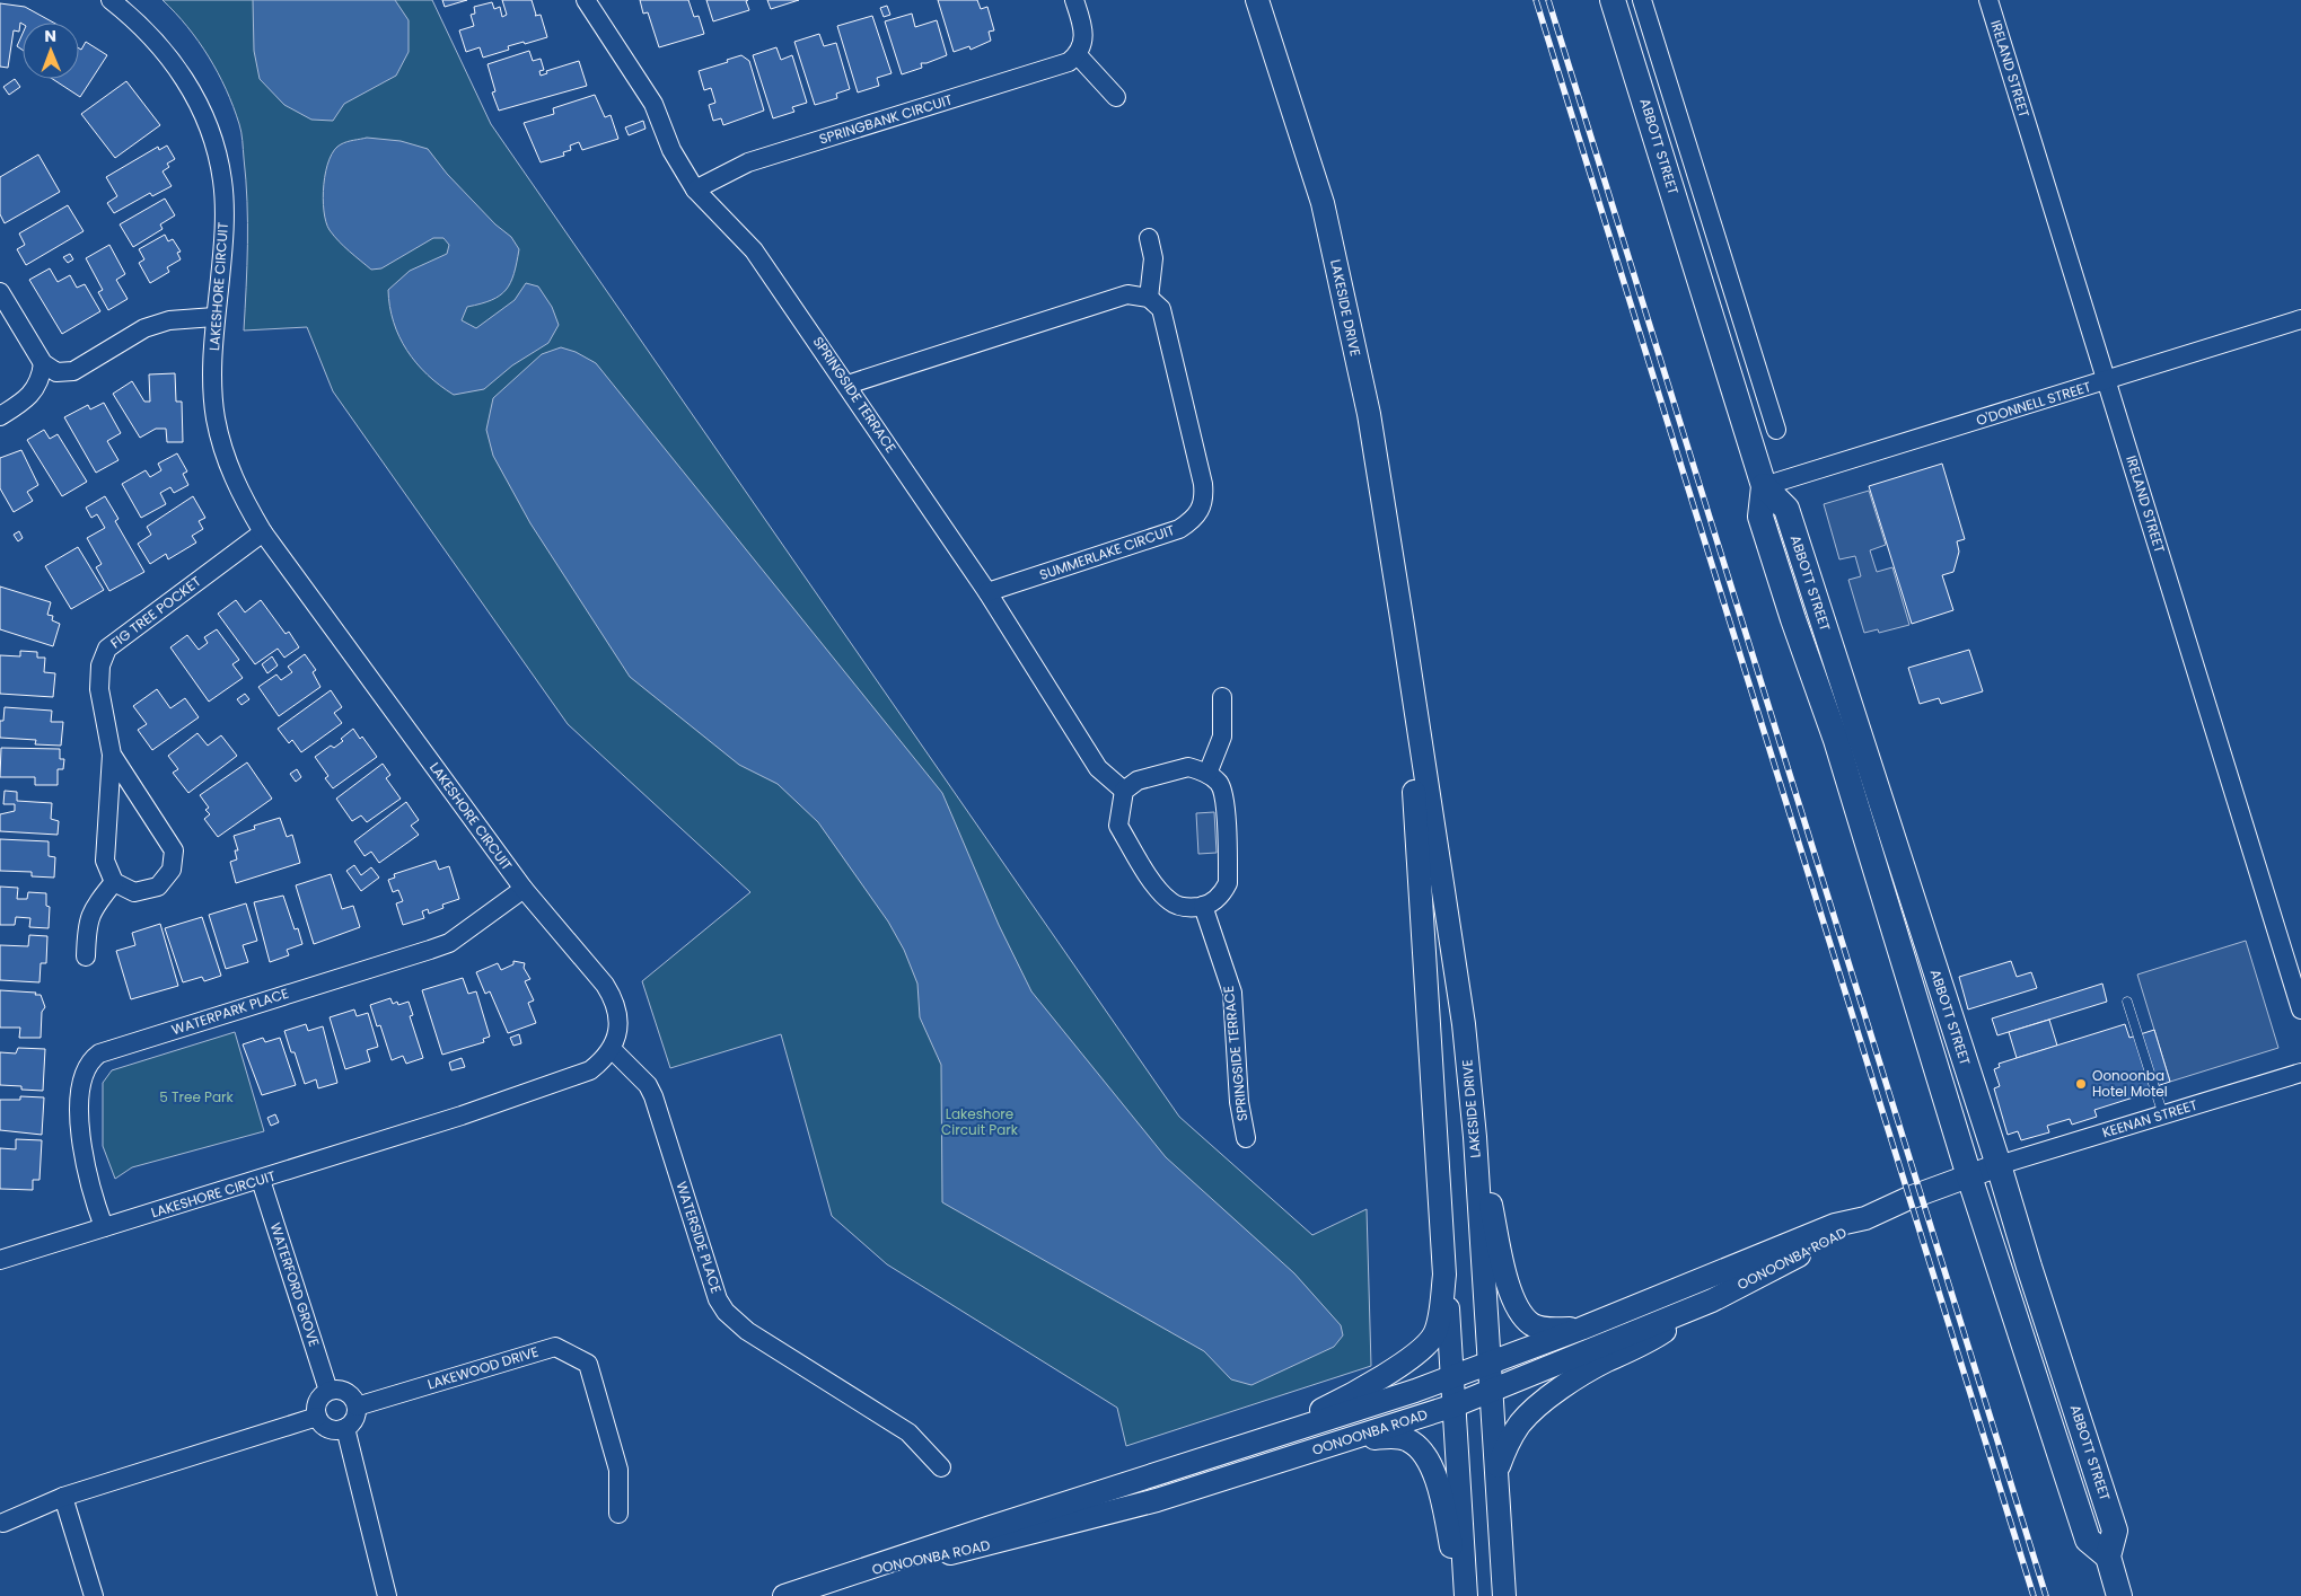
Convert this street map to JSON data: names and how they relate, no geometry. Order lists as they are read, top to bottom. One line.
{"streets":{"main road":["ABBOTT STREET"],"street":["IRELAND STREET","SPRINGBANK CIRCUIT","LAKESHORE CIRCUIT","LAKESIDE DRIVE","SPRINGSIDE TERRACE","O'DONNELL STREET","SUMMERLAKE CIRCUIT","FIG TREE POCKET","WATERPARK PLACE","KEENAN STREET","WATERSIDE PLACE","OONOONBA ROAD","WATERFORD GROVE","LAKEWOOD DRIVE"]},"crossings":[["IRELAND STREET","O'DONNELL STREET"],["SPRINGBANK CIRCUIT","SPRINGSIDE TERRACE"],["ABBOTT STREET","O'DONNELL STREET"],["ABBOTT STREET","KEENAN STREET"],["ABBOTT STREET","OONOONBA ROAD"],["LAKESHORE CIRCUIT","FIG TREE POCKET"],["LAKESHORE CIRCUIT","WATERPARK PLACE"],["LAKESHORE CIRCUIT","WATERSIDE PLACE"],["LAKESHORE CIRCUIT","WATERFORD GROVE"],["LAKESIDE DRIVE","OONOONBA ROAD"],["SPRINGSIDE TERRACE","SUMMERLAKE CIRCUIT"],["KEENAN STREET","OONOONBA ROAD"],["WATERFORD GROVE","LAKEWOOD DRIVE"]],"parks":["5 Tree Park","Lakeshore Circuit Park"],"places":["Oonoonba Hotel Motel"],"north":"top"}
